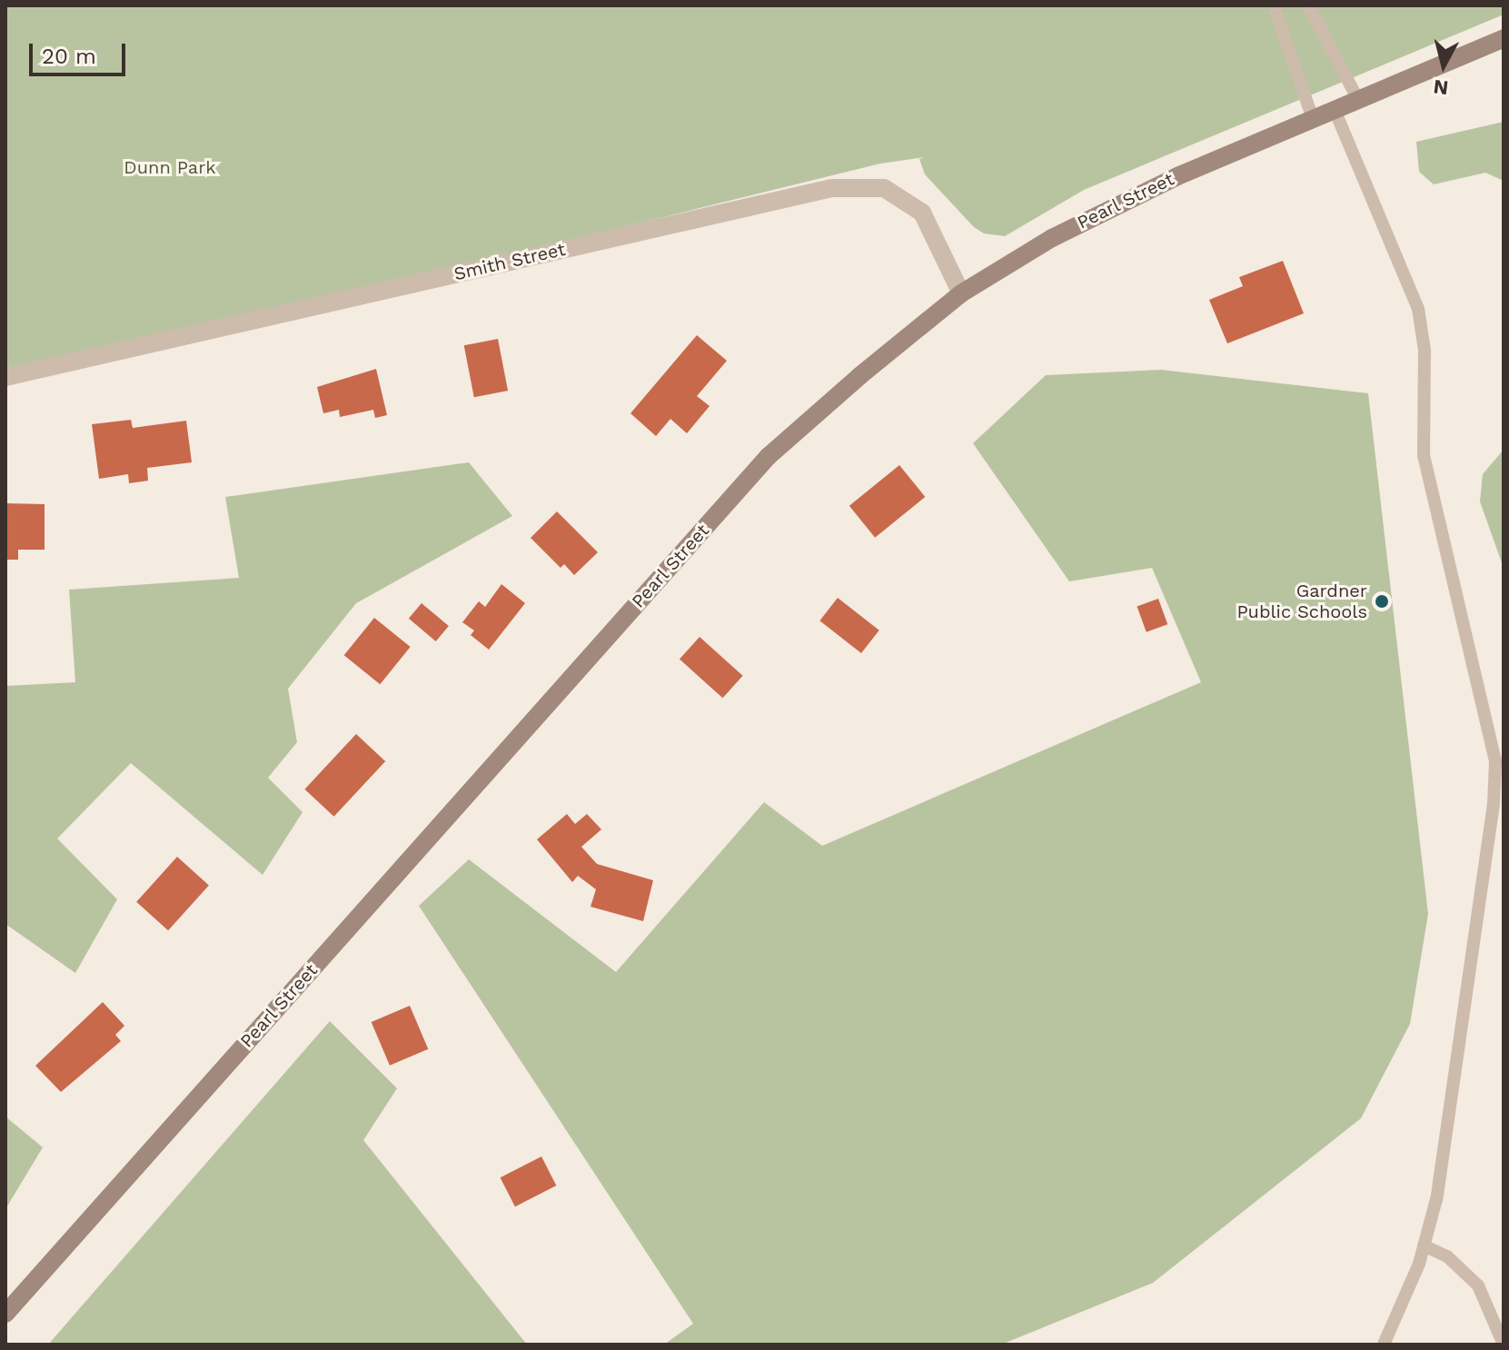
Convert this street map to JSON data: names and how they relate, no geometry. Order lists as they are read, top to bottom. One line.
{"streets":{"main road":["Pearl Street"],"street":["Smith Street"]},"crossings":[["Pearl Street","Smith Street"]],"parks":["Dunn Park"],"places":["Gardner Public Schools"],"scale_bar":"20 m","north":"bottom"}
